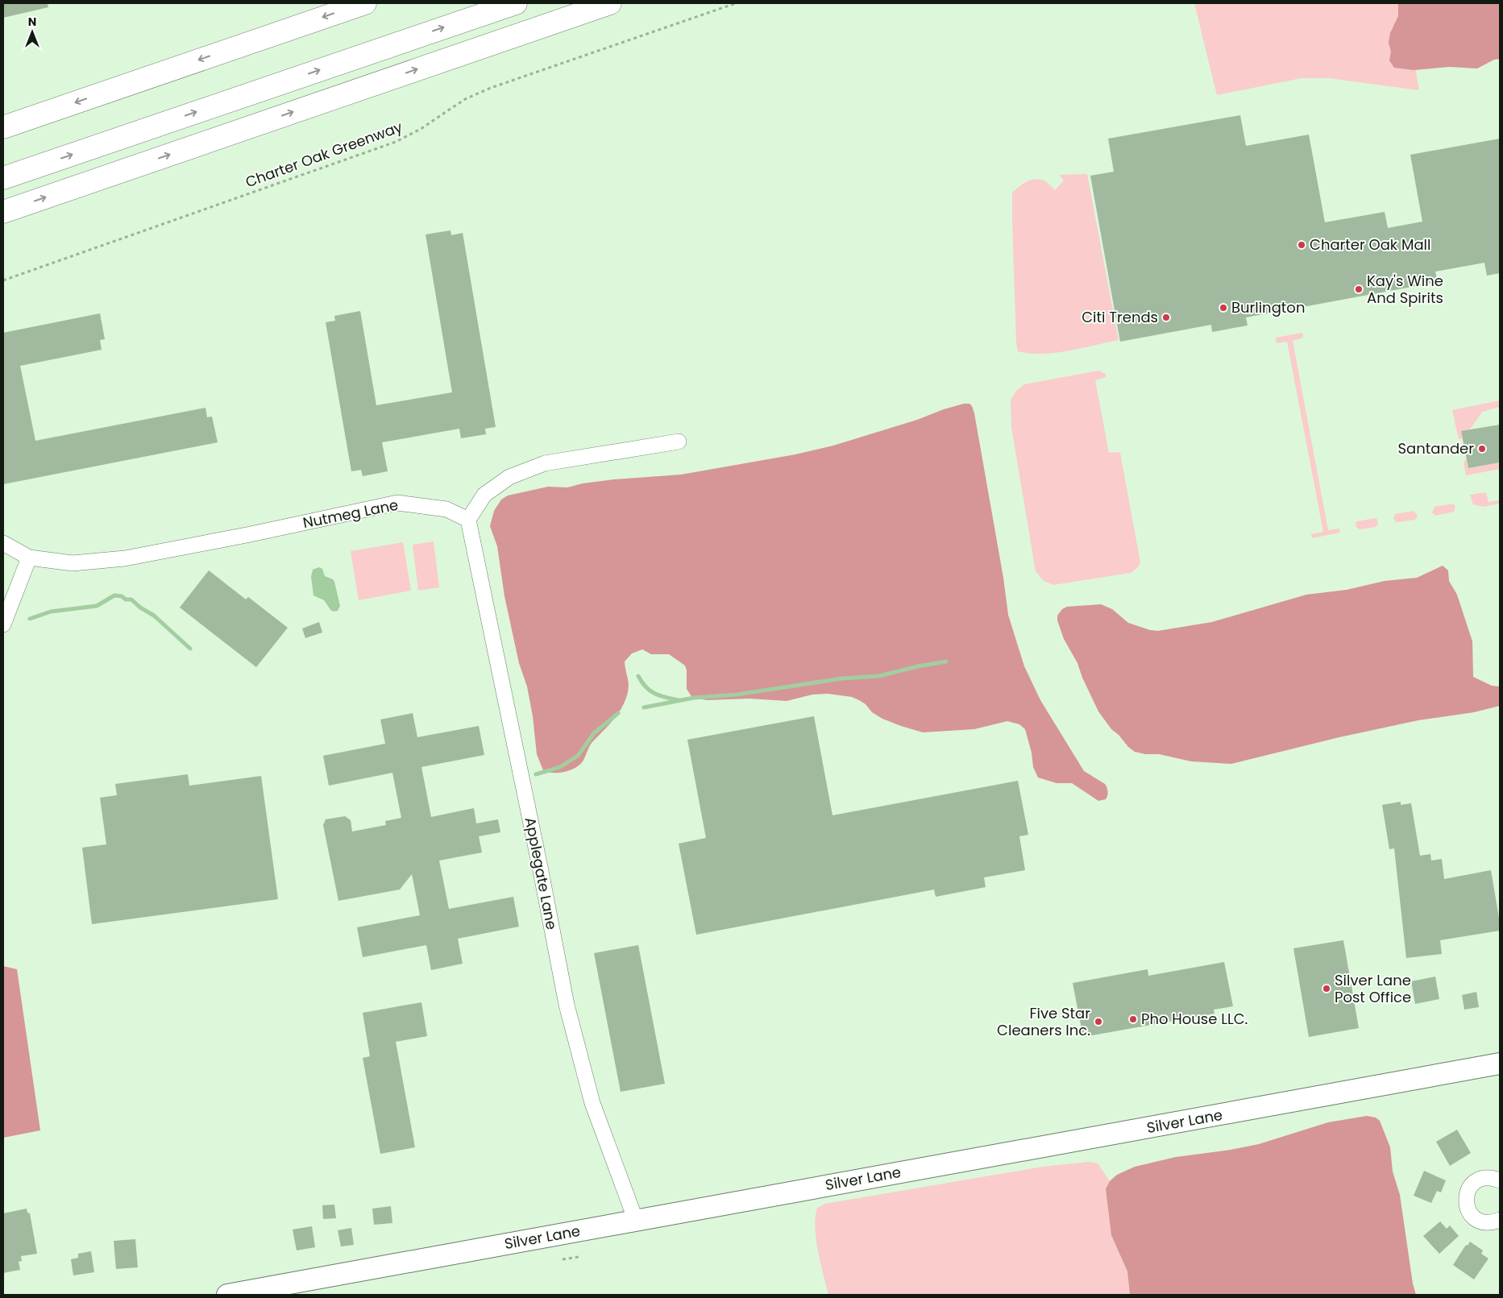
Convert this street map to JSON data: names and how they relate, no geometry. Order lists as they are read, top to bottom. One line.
{"streets":{"main road":["Silver Lane"],"street":["Nutmeg Lane","Applegate Lane"],"path":["Charter Oak Greenway"]},"crossings":[["Nutmeg Lane","Applegate Lane"],["Applegate Lane","Silver Lane"]],"places":["Charter Oak Mall","Kay's Wine And Spirits","Burlington","Citi Trends","Santander","Silver Lane Post Office","Pho House LLC.","Five Star Cleaners Inc."],"north":"top"}
